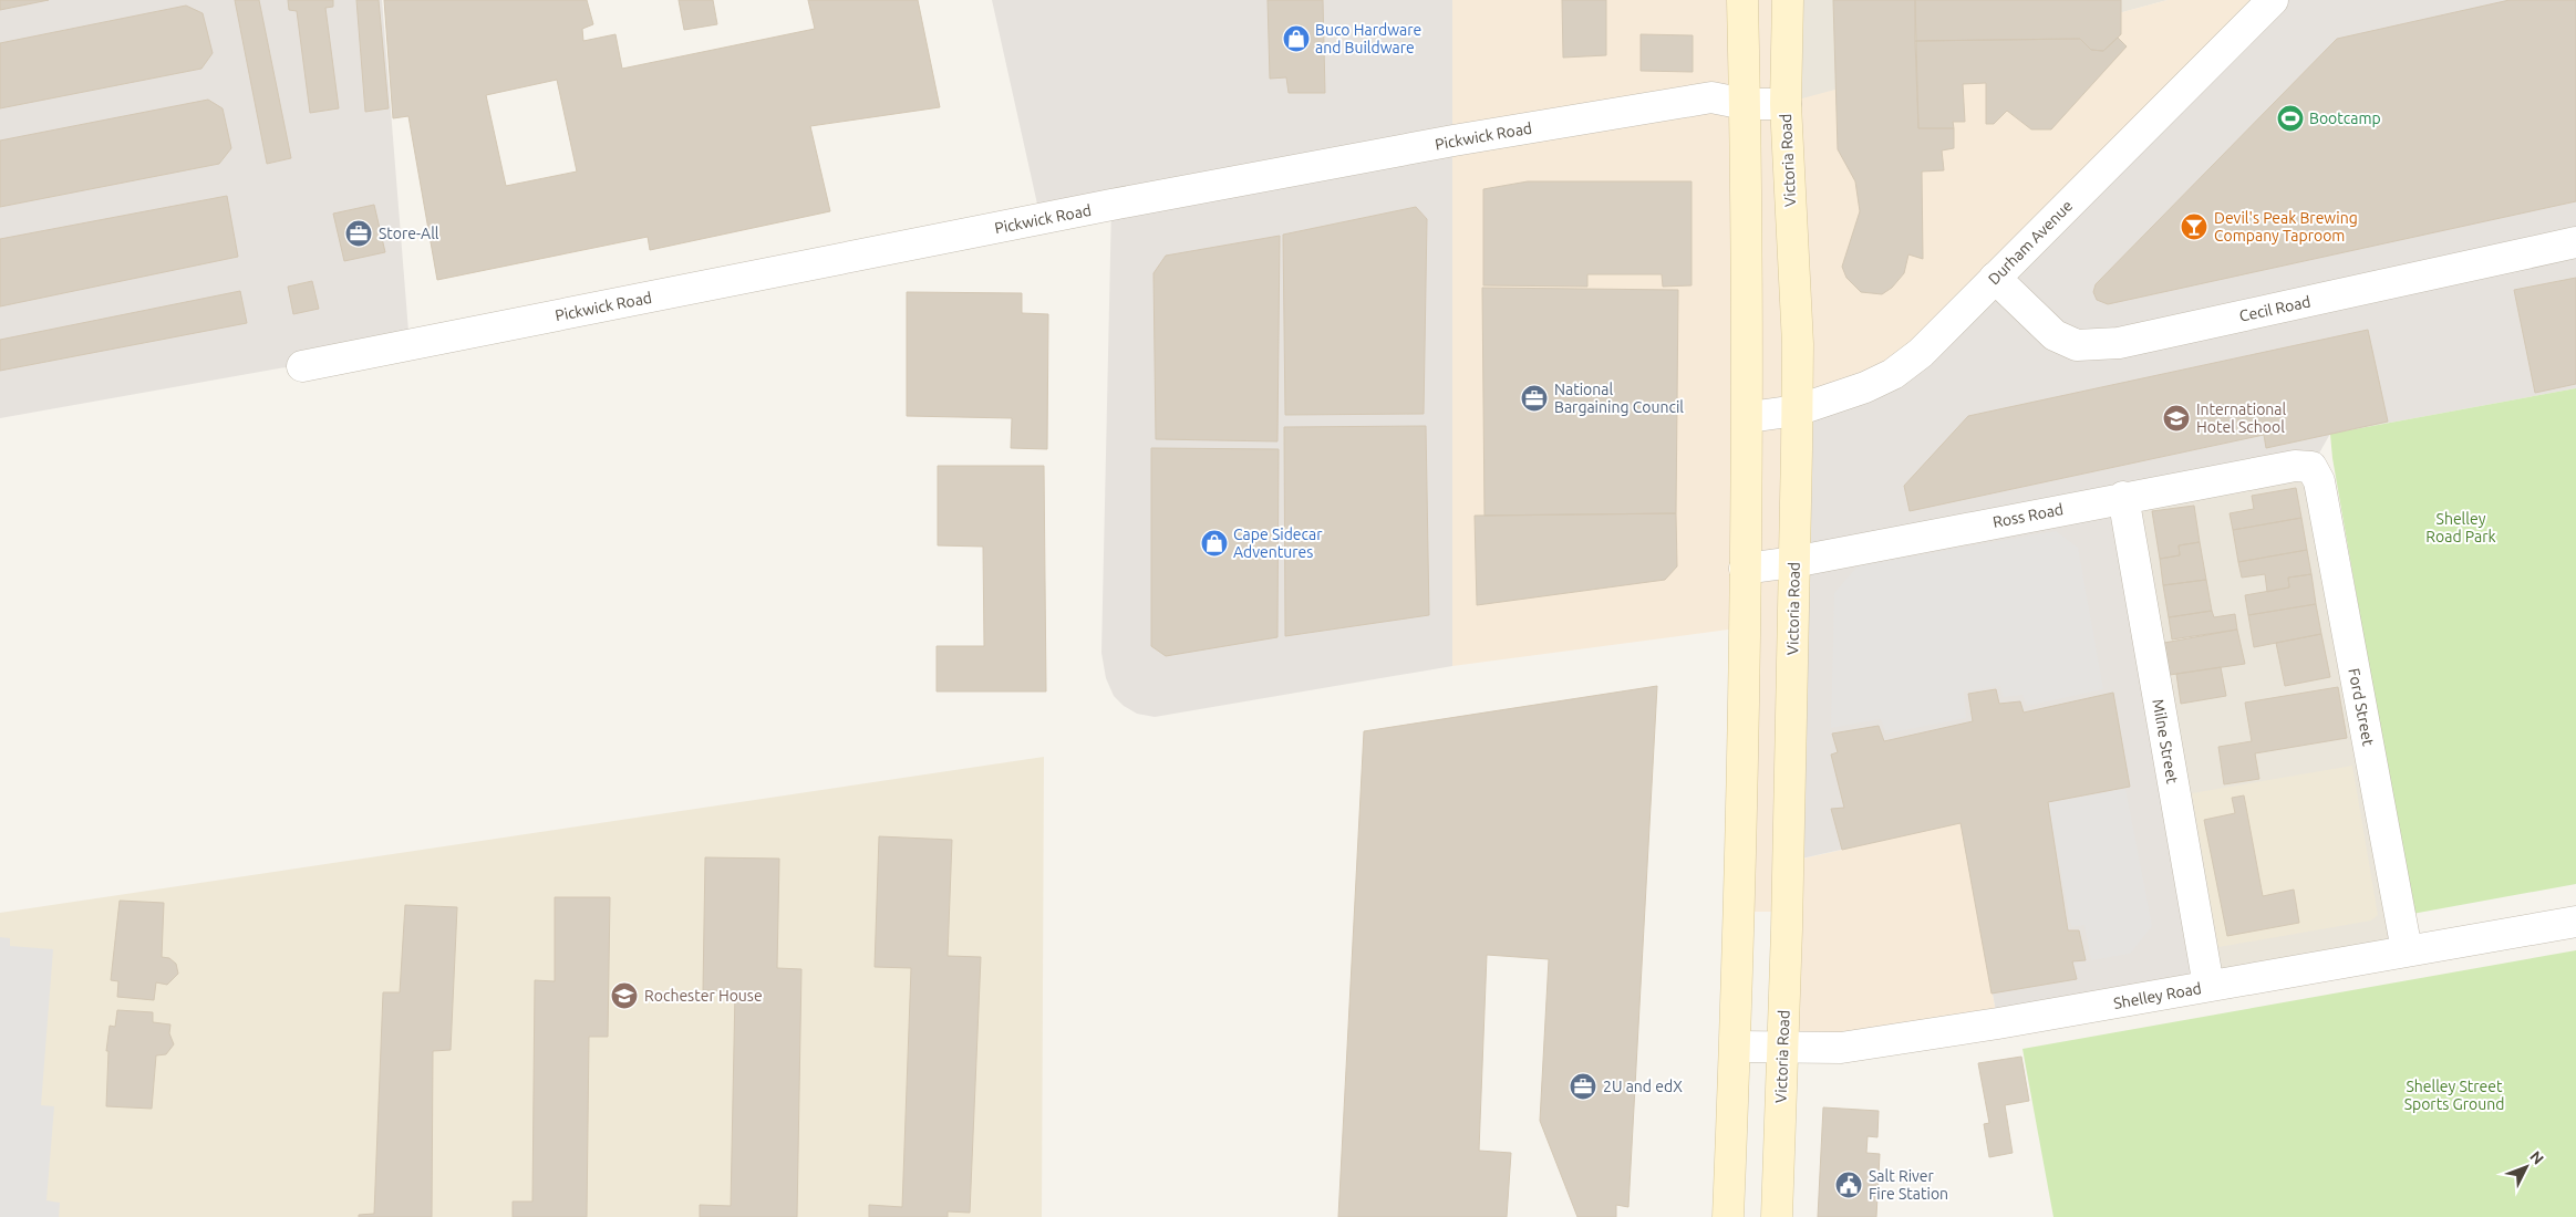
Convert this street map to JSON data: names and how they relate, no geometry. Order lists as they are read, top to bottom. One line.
{"streets":{"main road":["Victoria Road"],"street":["Pickwick Road","Durham Avenue","Cecil Road","Ross Road","Ford Street","Milne Street","Shelley Road"]},"crossings":[["Pickwick Road","Victoria Road"],["Victoria Road","Durham Avenue"],["Victoria Road","Ross Road"],["Victoria Road","Shelley Road"],["Durham Avenue","Cecil Road"],["Ross Road","Ford Street"],["Ross Road","Milne Street"],["Ford Street","Shelley Road"],["Milne Street","Shelley Road"]],"parks":["Shelley Road Park","Shelley Street Sports Ground"],"places":{"shop":["Buco Hardware and Buildware","Cape Sidecar Adventures"],"sports":["Bootcamp"],"bar":["Devil's Peak Brewing Company Taproom"],"office":["Store-All","National Bargaining Council","2U and edX"],"school or university":["International Hotel School","Rochester House"],"public building":["Salt River Fire Station"]},"north":"top right"}
